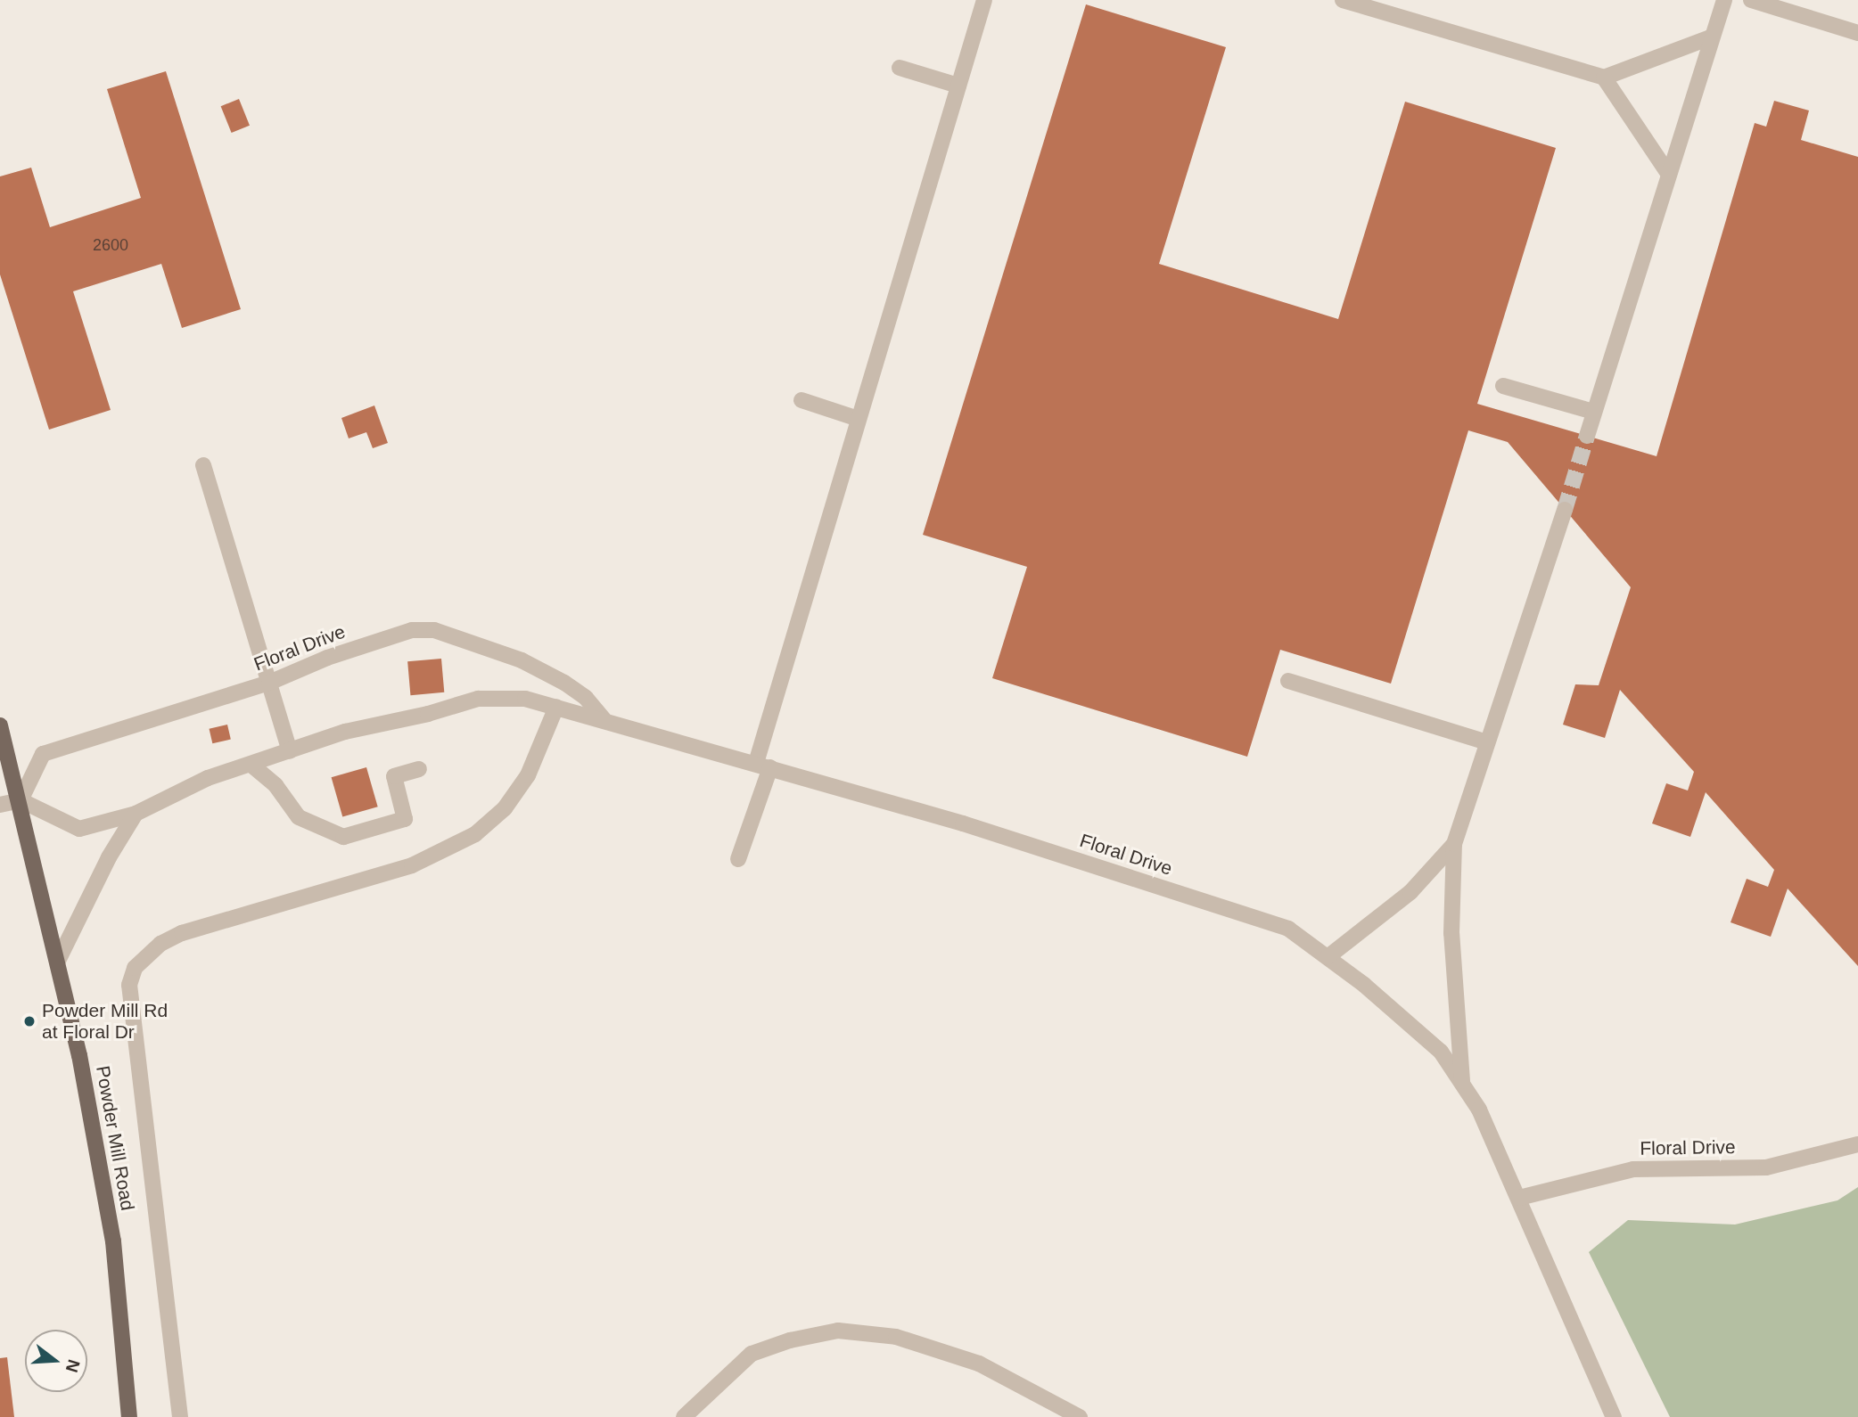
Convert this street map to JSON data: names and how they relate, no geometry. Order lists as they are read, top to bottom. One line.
{"streets":{"main road":["Powder Mill Road"],"street":["Floral Drive"]},"crossings":[["Floral Drive","Powder Mill Road"]],"places":["Powder Mill Rd at Floral Dr"],"house_numbers":["2600"],"north":"right"}
